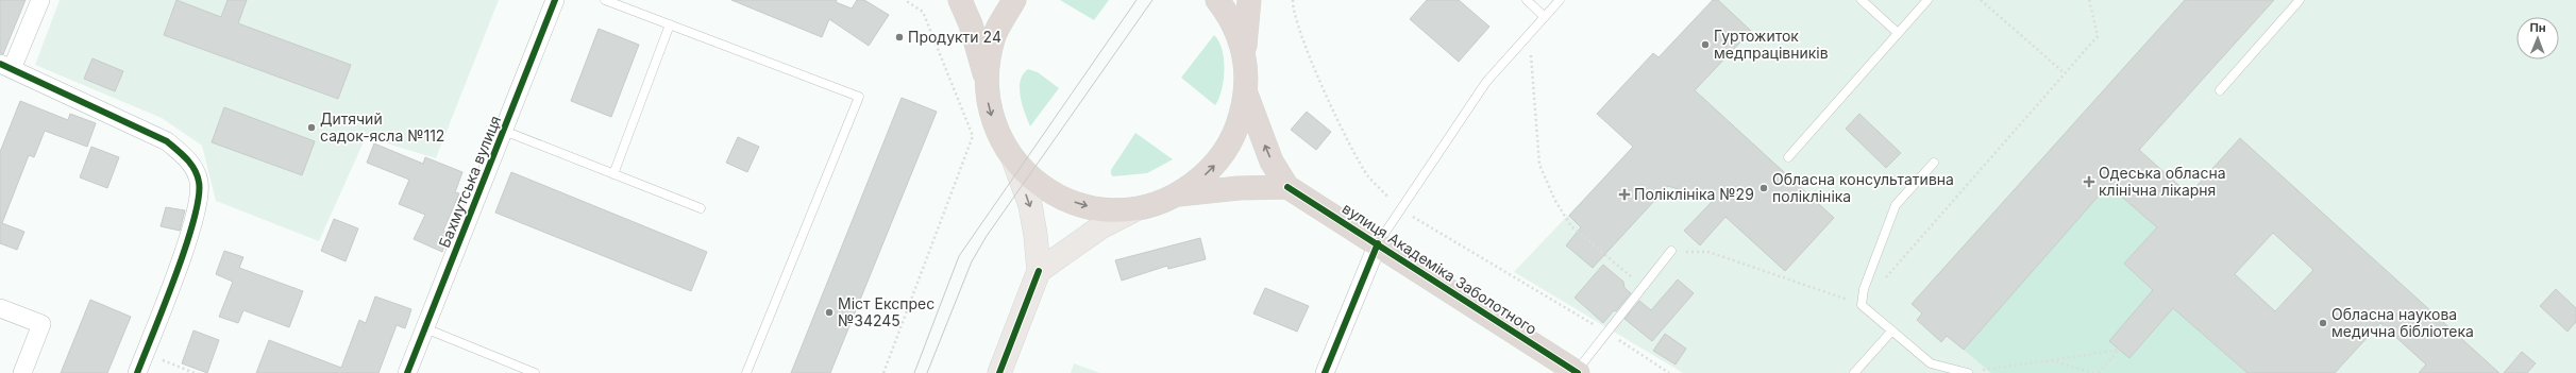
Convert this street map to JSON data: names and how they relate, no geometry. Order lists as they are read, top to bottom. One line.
{"streets":{"highway":["вулиця Академіка Заболотного"],"street":["Бахмутська вулиця"]},"places":{"other":["Продукти 24","Гуртожиток медпрацівників","Дитячий садок-ясла №112","Обласна консультативна поліклініка","Міст Експрес №34245","Обласна наукова медична бібліотека"],"health":["Одеська обласна клінічна лікарня","Поліклініка №29"]},"north":"top"}
